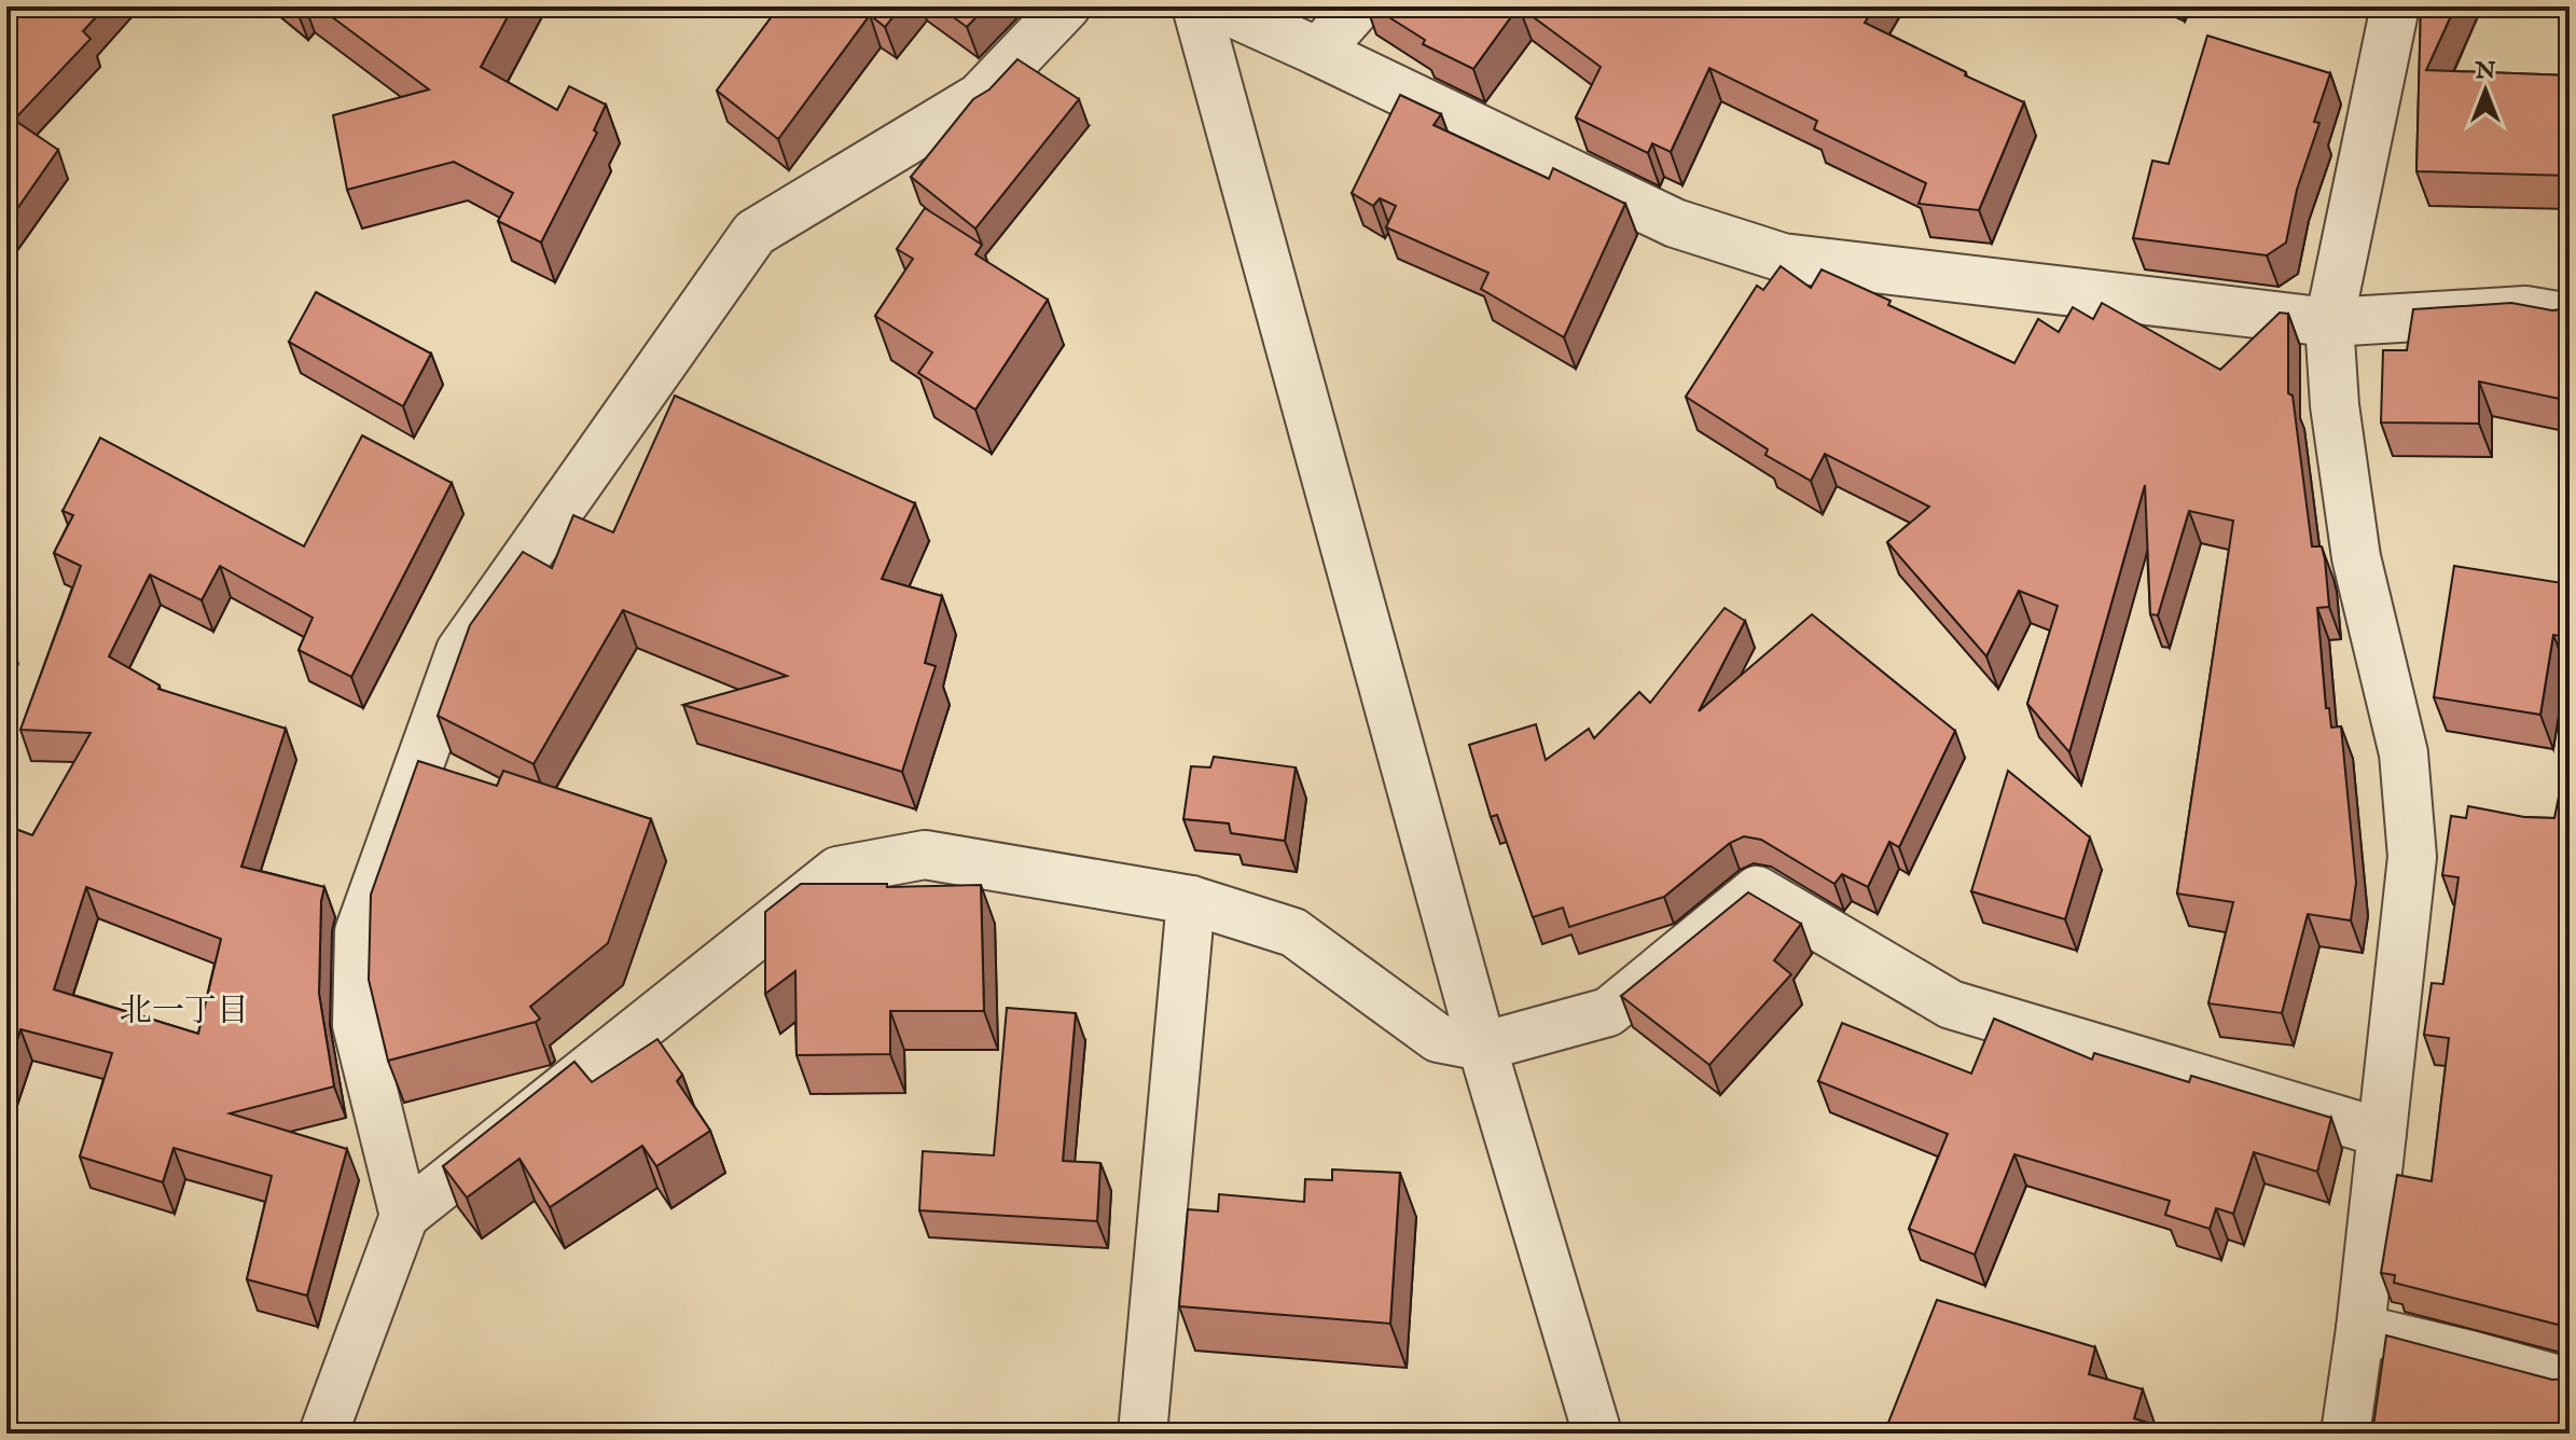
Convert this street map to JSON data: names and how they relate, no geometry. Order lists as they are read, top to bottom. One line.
{"districts":["北一丁目"],"north":"top"}
